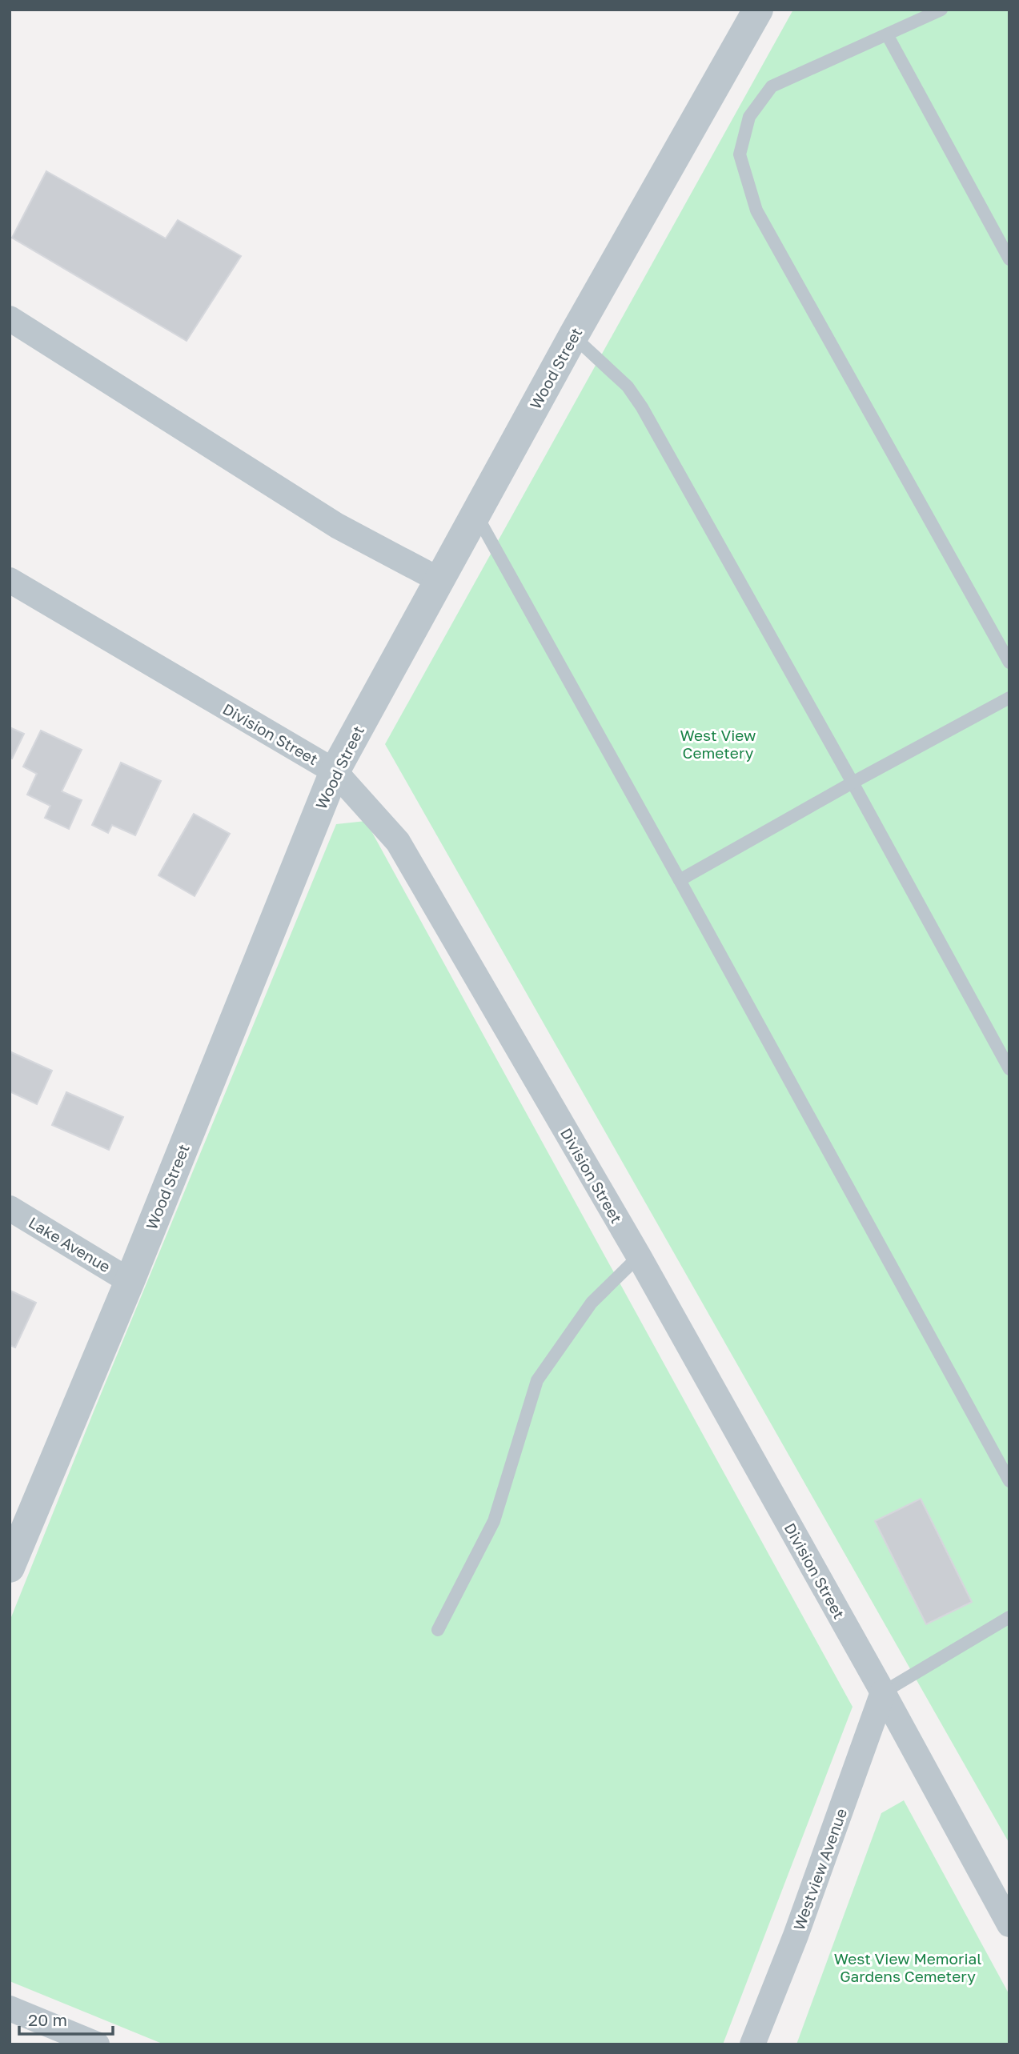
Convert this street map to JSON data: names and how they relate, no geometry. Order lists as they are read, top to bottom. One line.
{"streets":{"street":["Wood Street","Division Street","Lake Avenue","Westview Avenue"]},"crossings":[["Wood Street","Division Street"],["Wood Street","Lake Avenue"],["Division Street","Westview Avenue"]],"parks":["West View Cemetery","West View Memorial Gardens Cemetery"],"scale_bar":"20 m"}
